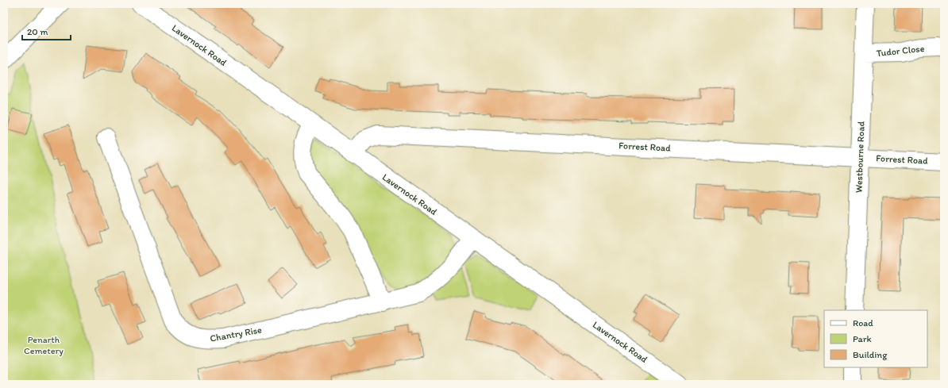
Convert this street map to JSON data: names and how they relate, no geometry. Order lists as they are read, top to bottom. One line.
{"streets":{"street":["Lavernock Road","Tudor Close","Forrest Road","Westbourne Road","Chantry Rise"]},"crossings":[["Lavernock Road","Forrest Road"],["Lavernock Road","Chantry Rise"],["Tudor Close","Westbourne Road"],["Forrest Road","Westbourne Road"]],"parks":["Penarth Cemetery"],"legend":["Road","Park","Building"],"scale_bar":"20 m"}
